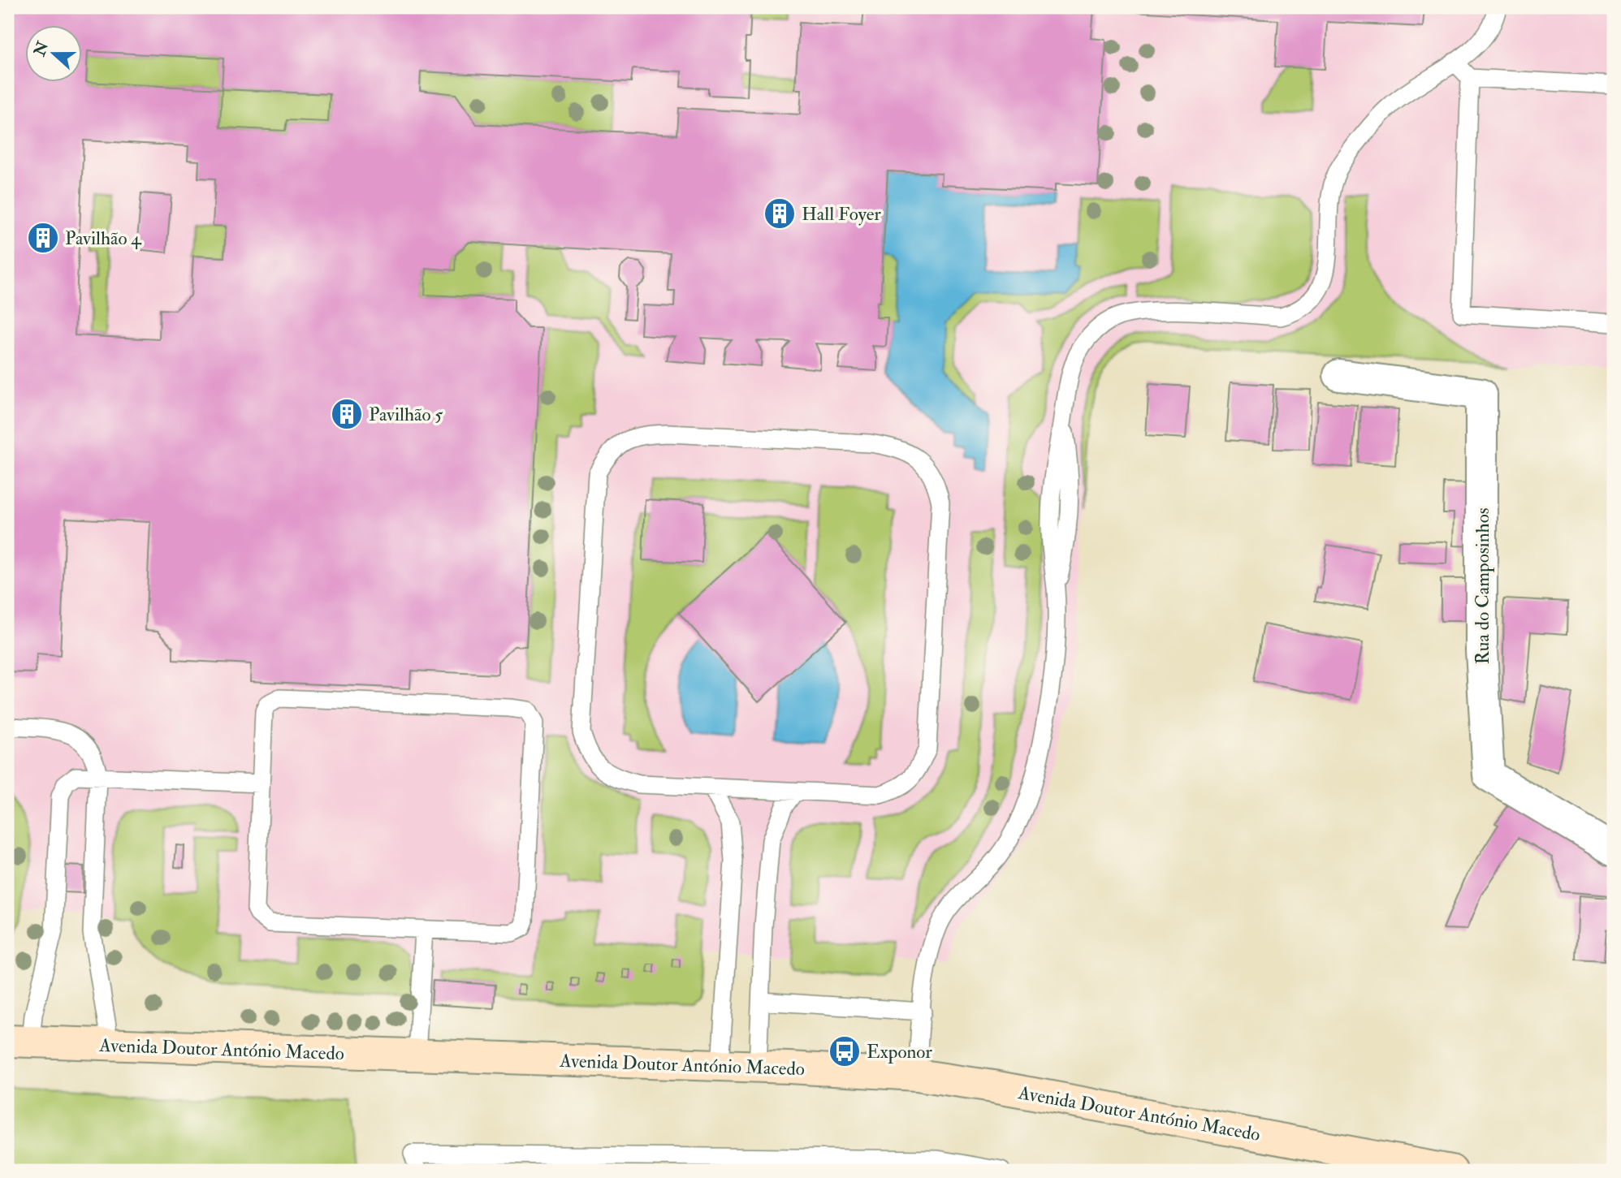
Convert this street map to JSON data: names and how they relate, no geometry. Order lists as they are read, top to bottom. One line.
{"streets":{"main road":["Avenida Doutor António Macedo"],"street":["Rua do Camposinhos"]},"places":{"building":["Hall Foyer","Pavilhão 4","Pavilhão 5"],"bus stop":["Exponor"]},"north":"left"}
